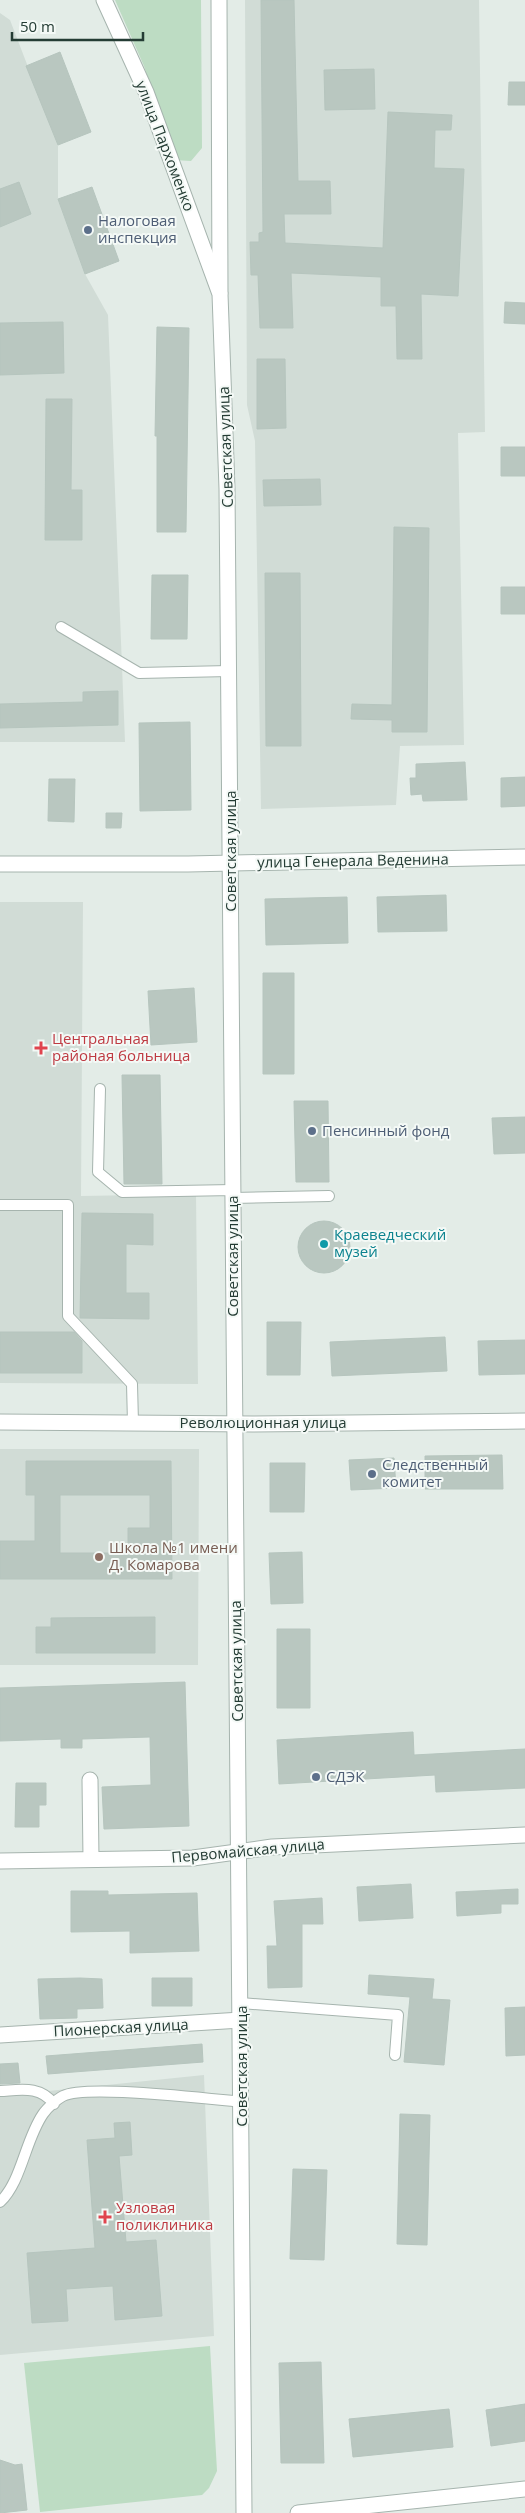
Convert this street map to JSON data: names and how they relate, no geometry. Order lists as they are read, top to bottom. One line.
{"streets":{"street":["улица Пархоменко","Советская улица","улица Генерала Веденина","Революционная улица","Первомайская улица","Пионерская улица"]},"crossings":[["улица Пархоменко","Советская улица"],["Советская улица","улица Генерала Веденина"],["Советская улица","Революционная улица"],["Советская улица","Первомайская улица"],["Советская улица","Пионерская улица"]],"places":{"other":["Налоговая инспекция","Пенсинный фонд","Краеведческий музей","Следственный комитет","Школа №1 имени Д. Комарова","СДЭК"],"health":["Центральная районая больница","Узловая поликлиника"]},"scale_bar":"50 m"}
